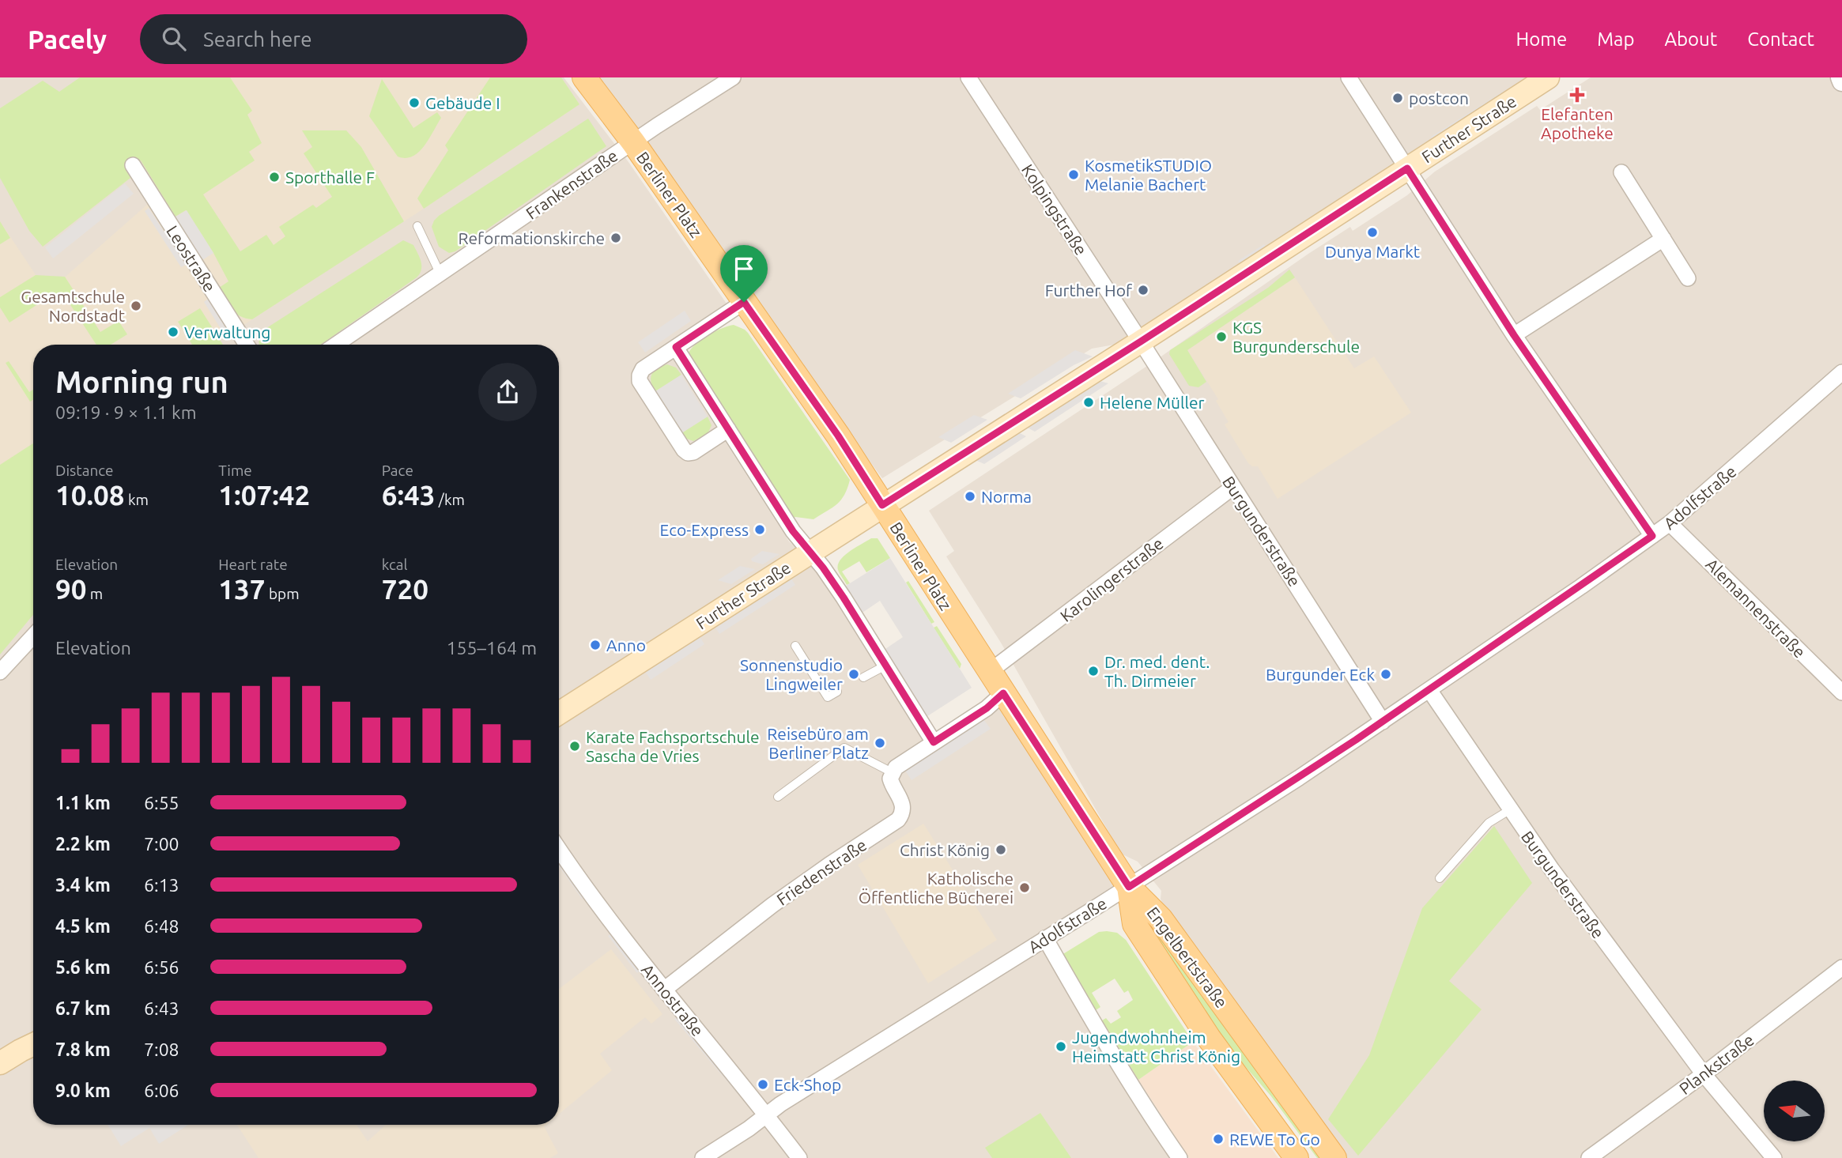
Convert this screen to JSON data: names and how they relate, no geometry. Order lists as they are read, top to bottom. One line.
{"streets":{"main road":["Further Straße","Berliner Platz","Engelbertstraße"],"street":["Frankenstraße","Kolpingstraße","Leostraße","Adolfstraße","Burgunderstraße","Karolingerstraße","Alemannenstraße","Friedenstraße","Annostraße","Plankstraße"]},"crossings":[["Further Straße","Berliner Platz"],["Further Straße","Kolpingstraße"],["Further Straße","Burgunderstraße"],["Frankenstraße","Berliner Platz"],["Berliner Platz","Adolfstraße"],["Berliner Platz","Karolingerstraße"],["Berliner Platz","Engelbertstraße"],["Kolpingstraße","Burgunderstraße"],["Adolfstraße","Burgunderstraße"],["Adolfstraße","Alemannenstraße"],["Adolfstraße","Engelbertstraße"],["Adolfstraße","Annostraße"],["Burgunderstraße","Karolingerstraße"],["Burgunderstraße","Plankstraße"],["Friedenstraße","Annostraße"]],"places":{"health":["Elefanten Apotheke"],"other":["postcon","Gebäude I","KosmetikSTUDIO Melanie Bachert","Sporthalle F","Dunya Markt","Reformationskirche","Further Hof","Gesamtschule Nordstadt","Verwaltung","KGS Burgunderschule","Helene Müller","Norma","Eco-Express","Anno","Dr. med. dent. Th. Dirmeier","Sonnenstudio Lingweiler","Burgunder Eck","Reisebüro am Berliner Platz","Karate Fachsportschule Sascha de Vries","Christ König","Katholische Öffentliche Bücherei","Jugendwohnheim Heimstatt Christ König","Eck-Shop","REWE To Go"]},"north":"left","page":{"header":"Pacely","search":"Search here","nav":["Home","Map","About","Contact"],"heading":["Morning run","09:19 · 9 × 1.1 km"],"stats":[["Distance","10.08 km"],["Time","1:07:42"],["Pace","6:43 /km"],["Elevation","90 m"],["Heart rate","137 bpm"],["kcal","720"]],"chart":["Elevation","155–164 m"],"list":[{"name":"1.1 km","note":"6:55"},{"name":"2.2 km","note":"7:00"},{"name":"3.4 km","note":"6:13"},{"name":"4.5 km","note":"6:48"},{"name":"5.6 km","note":"6:56"},{"name":"6.7 km","note":"6:43"},{"name":"7.8 km","note":"7:08"},{"name":"9.0 km","note":"6:06"}]}}
